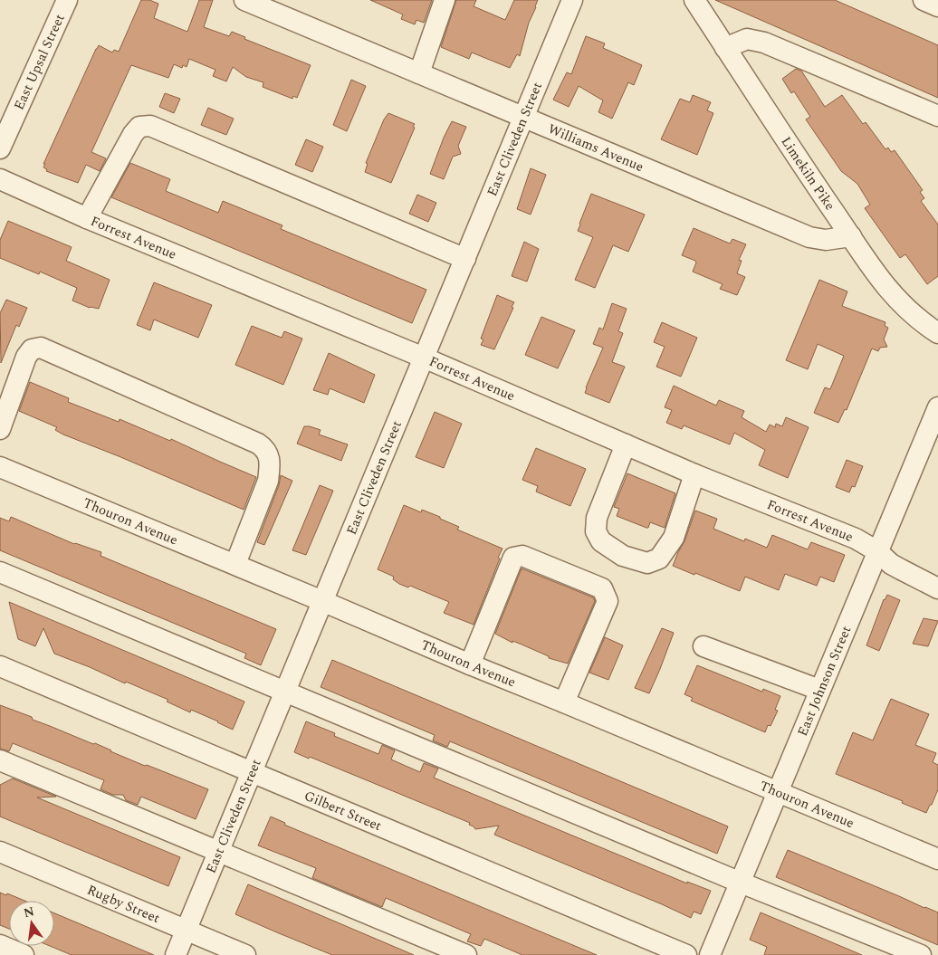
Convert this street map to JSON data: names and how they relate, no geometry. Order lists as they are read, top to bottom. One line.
{"streets":{"street":["East Upsal Street","East Cliveden Street","Williams Avenue","Limekiln Pike","Forrest Avenue","Thouron Avenue","East Johnson Street","Gilbert Street","Rugby Street"]},"crossings":[["East Cliveden Street","Williams Avenue"],["East Cliveden Street","Forrest Avenue"],["East Cliveden Street","Thouron Avenue"],["East Cliveden Street","Gilbert Street"],["East Cliveden Street","Rugby Street"],["Williams Avenue","Limekiln Pike"],["Forrest Avenue","East Johnson Street"],["Thouron Avenue","East Johnson Street"]],"north":"top"}
